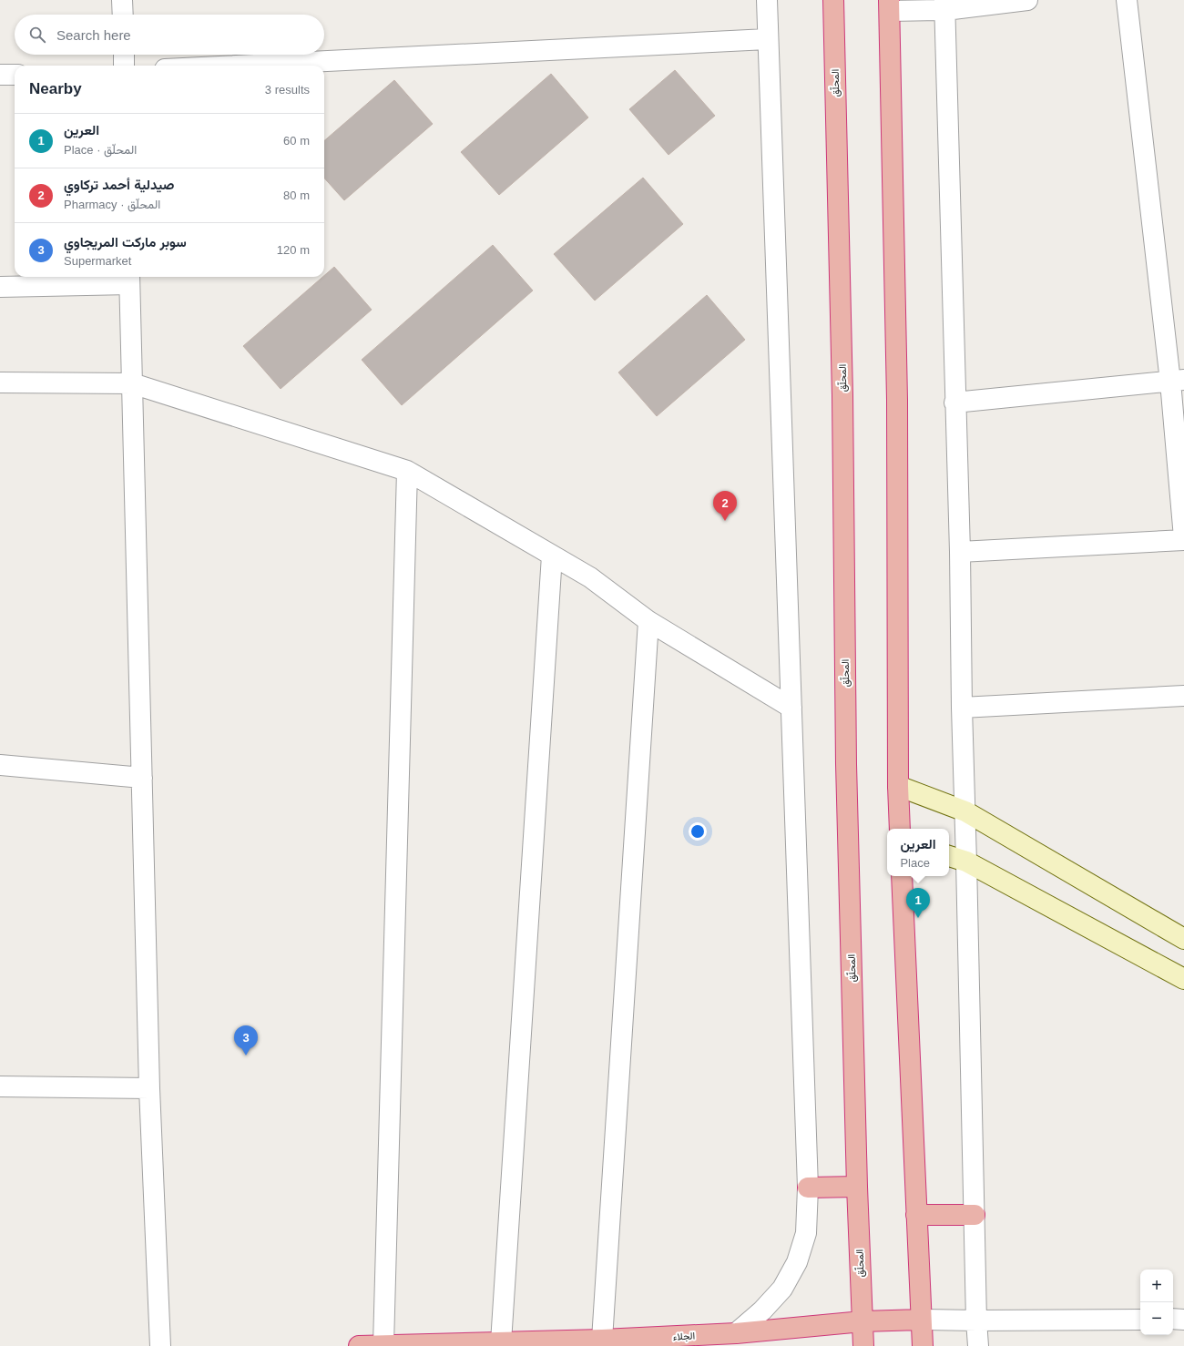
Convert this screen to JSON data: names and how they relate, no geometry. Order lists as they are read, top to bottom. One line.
{"streets":{"highway":["المحلّق","الجلاء"]},"crossings":[["المحلّق","الجلاء"]],"page":{"search":"Search here","heading":["Nearby","3 results"],"list":[{"mark":"1","name":"العرين","note":"Place · المحلّق","value":"60 m"},{"mark":"2","name":"صيدلية أحمد تركاوي","note":"Pharmacy · المحلّق","value":"80 m"},{"mark":"3","name":"سوبر ماركت المريجاوي","note":"Supermarket","value":"120 m"}],"pins":["2","1","3"],"popup":["العرين","Place"],"map_buttons":["+","−"]}}
